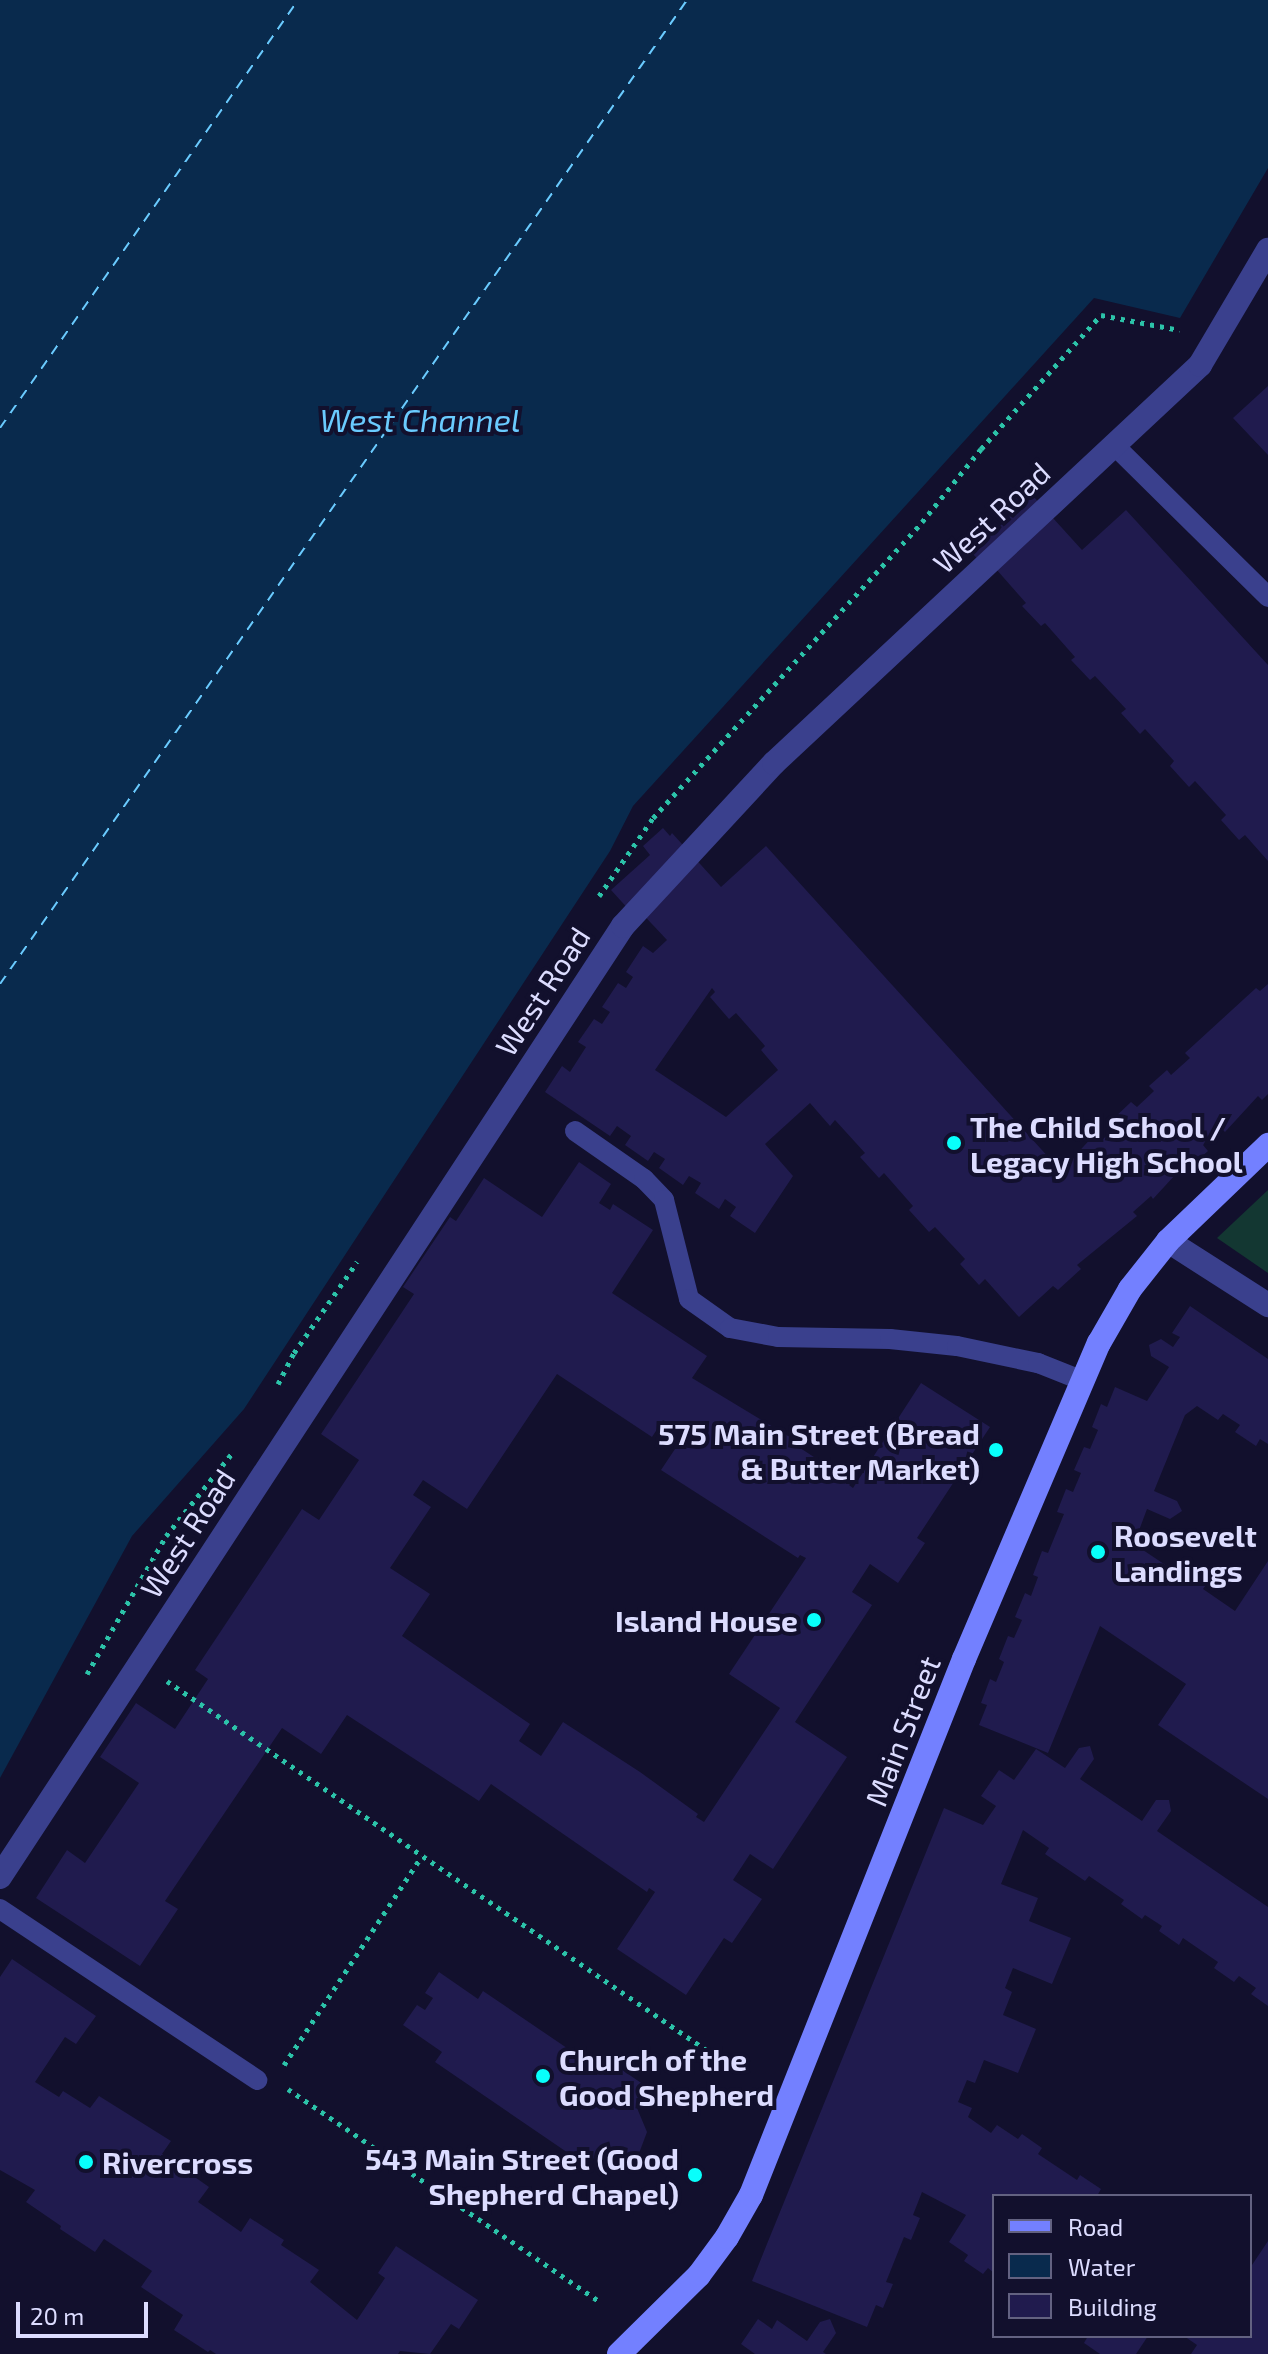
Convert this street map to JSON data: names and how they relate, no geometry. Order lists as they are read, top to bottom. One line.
{"streets":{"street":["West Road","Main Street"]},"water":["West Channel"],"places":["The Child School / Legacy High School","575 Main Street (Bread & Butter Market)","Roosevelt Landings","Island House","Church of the Good Shepherd","Rivercross","543 Main Street (Good Shepherd Chapel)"],"legend":["Road","Water","Building"],"scale_bar":"20 m"}
